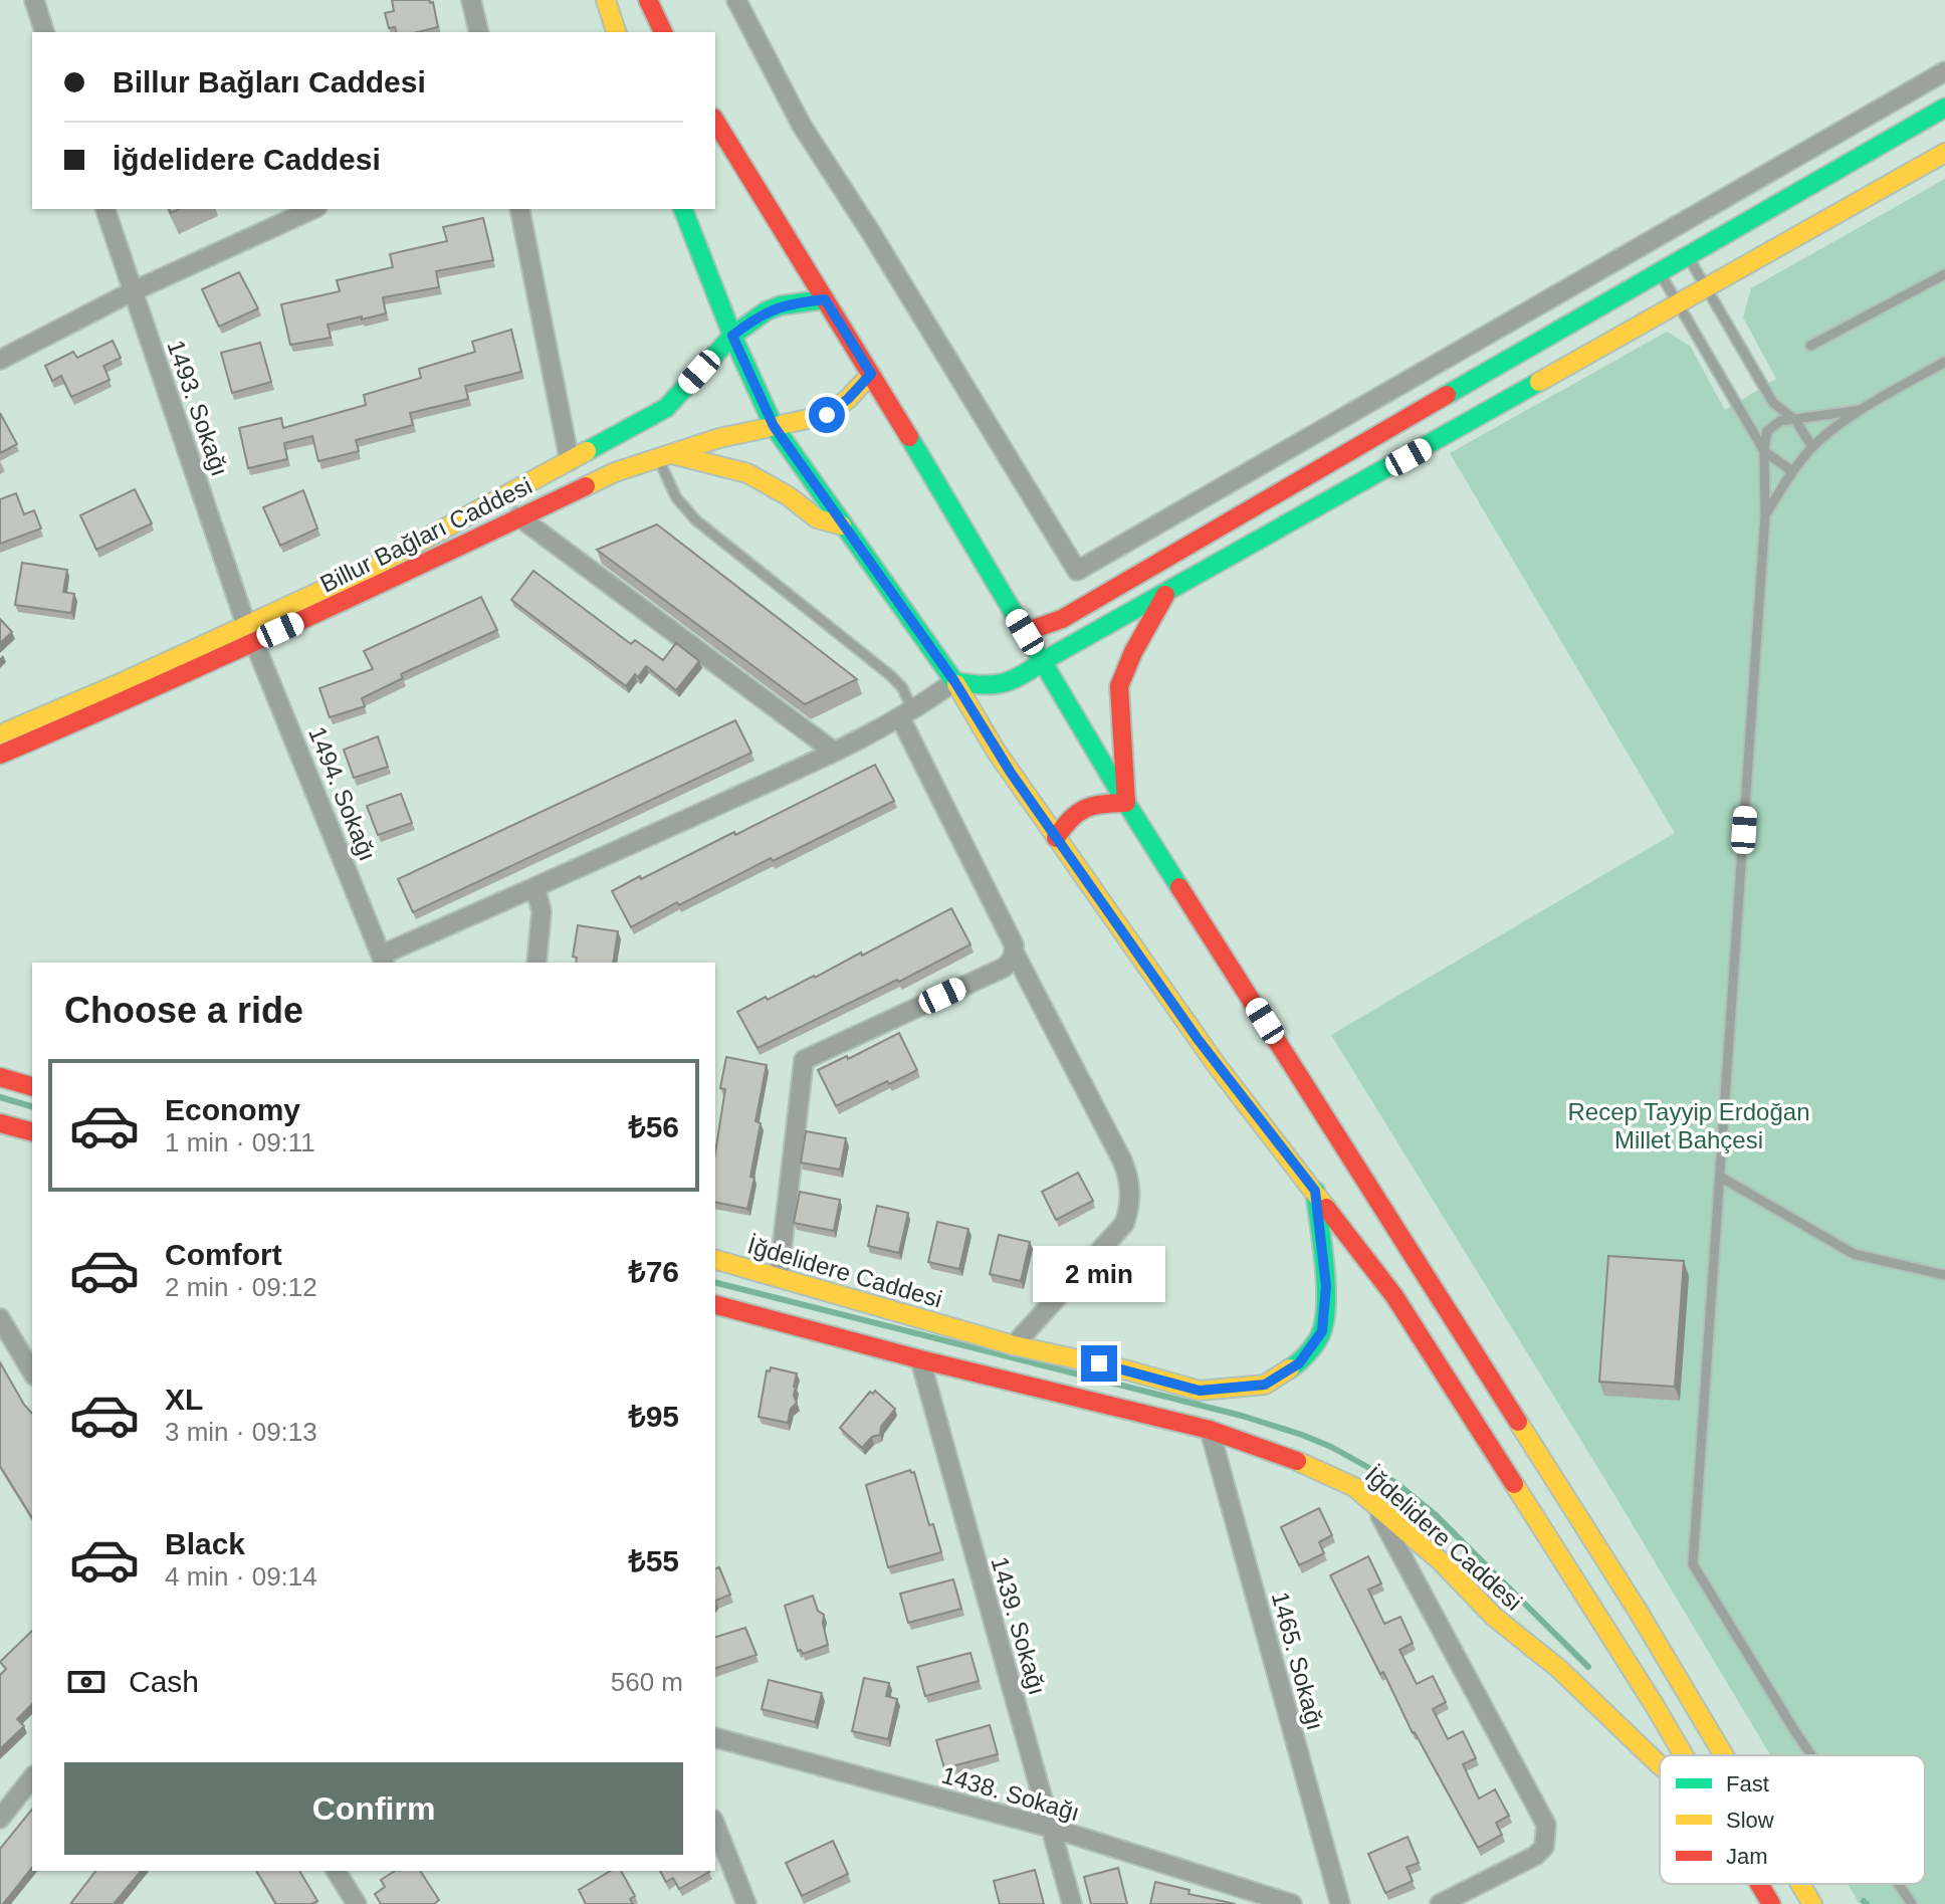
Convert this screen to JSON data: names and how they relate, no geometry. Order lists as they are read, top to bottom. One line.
{"streets":{"street":["1493. Sokağı","Billur Bağları Caddesi","1494. Sokağı","İğdelidere Caddesi","1439. Sokağı","1465. Sokağı","1438. Sokağı"]},"crossings":[["1493. Sokağı","Billur Bağları Caddesi"],["1493. Sokağı","1494. Sokağı"],["Billur Bağları Caddesi","1494. Sokağı"],["İğdelidere Caddesi","1439. Sokağı"],["İğdelidere Caddesi","1465. Sokağı"],["1439. Sokağı","1438. Sokağı"]],"parks":["Recep Tayyip Erdoğan Millet Bahçesi"],"legend":["Fast","Slow","Jam"],"page":{"banner":["Billur Bağları Caddesi","İğdelidere Caddesi"],"heading":"Choose a ride","list":[{"name":"Economy","note":"1 min · 09:11","value":"₺56"},{"name":"Comfort","note":"2 min · 09:12","value":"₺76"},{"name":"XL","note":"3 min · 09:13","value":"₺95"},{"name":"Black","note":"4 min · 09:14","value":"₺55"}],"bubble":"2 min","pay":["Cash","560 m"],"buttons":"Confirm"}}
